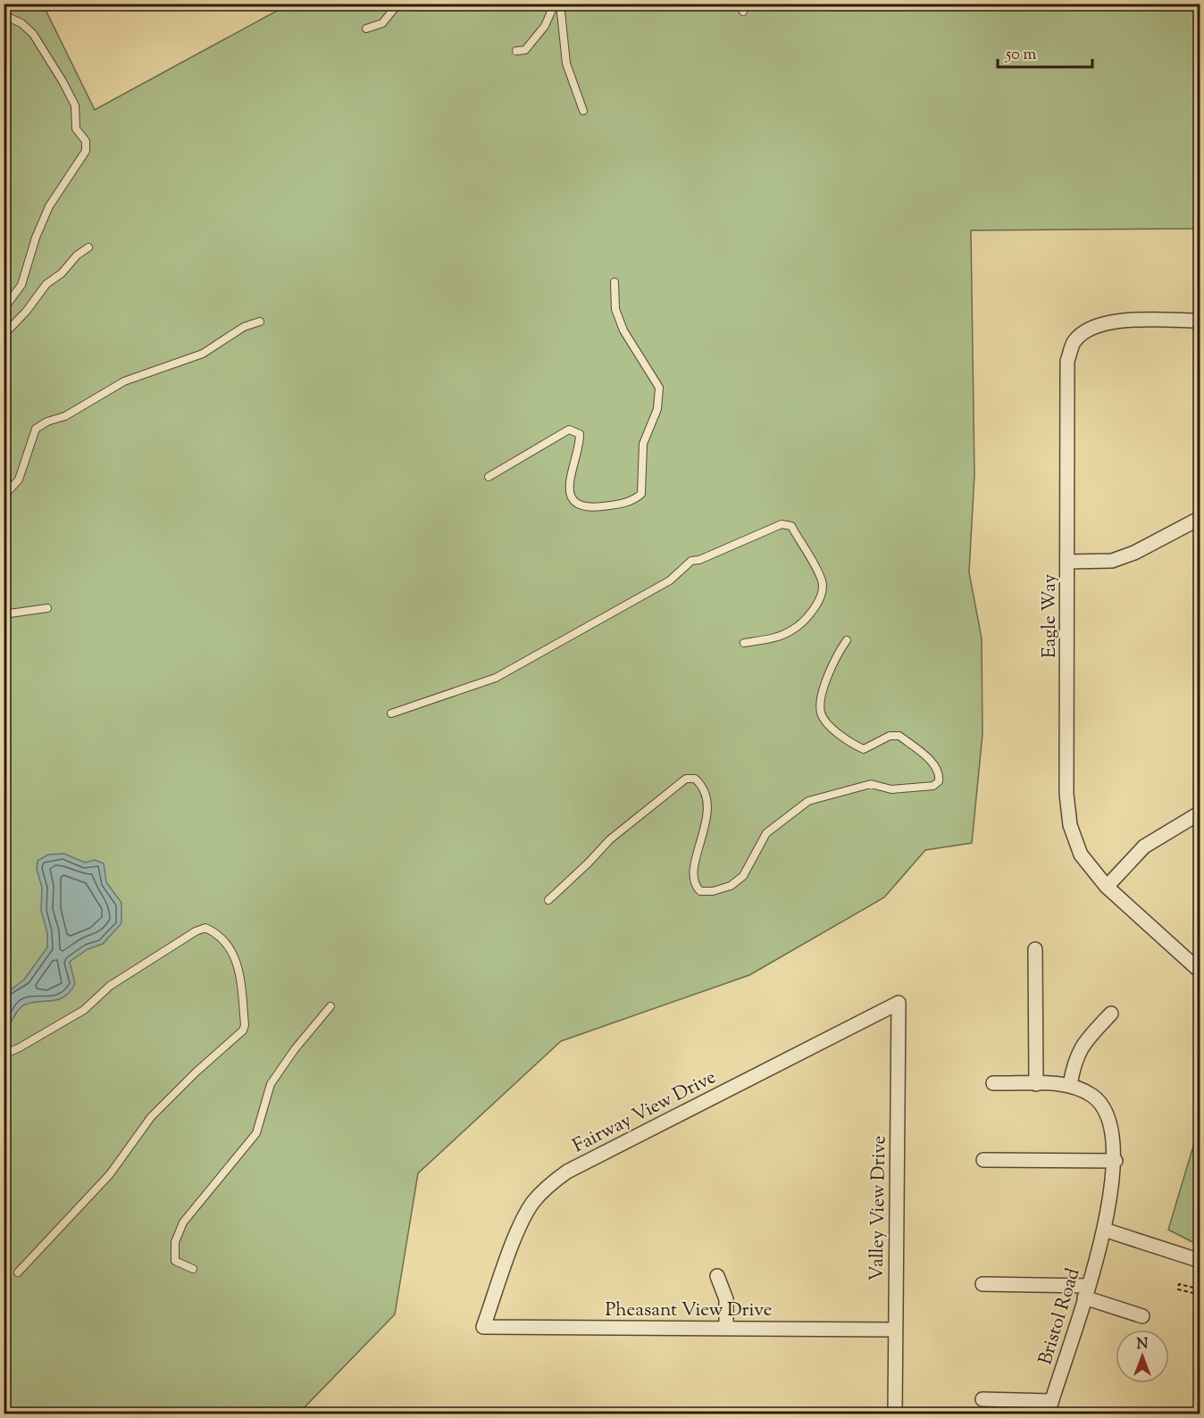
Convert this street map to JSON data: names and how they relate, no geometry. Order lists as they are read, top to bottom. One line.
{"streets":{"street":["Eagle Way","Fairway View Drive","Valley View Drive","Pheasant View Drive","Bristol Road"]},"crossings":[["Fairway View Drive","Valley View Drive"],["Fairway View Drive","Pheasant View Drive"],["Valley View Drive","Pheasant View Drive"]],"scale_bar":"50 m","north":"top"}
